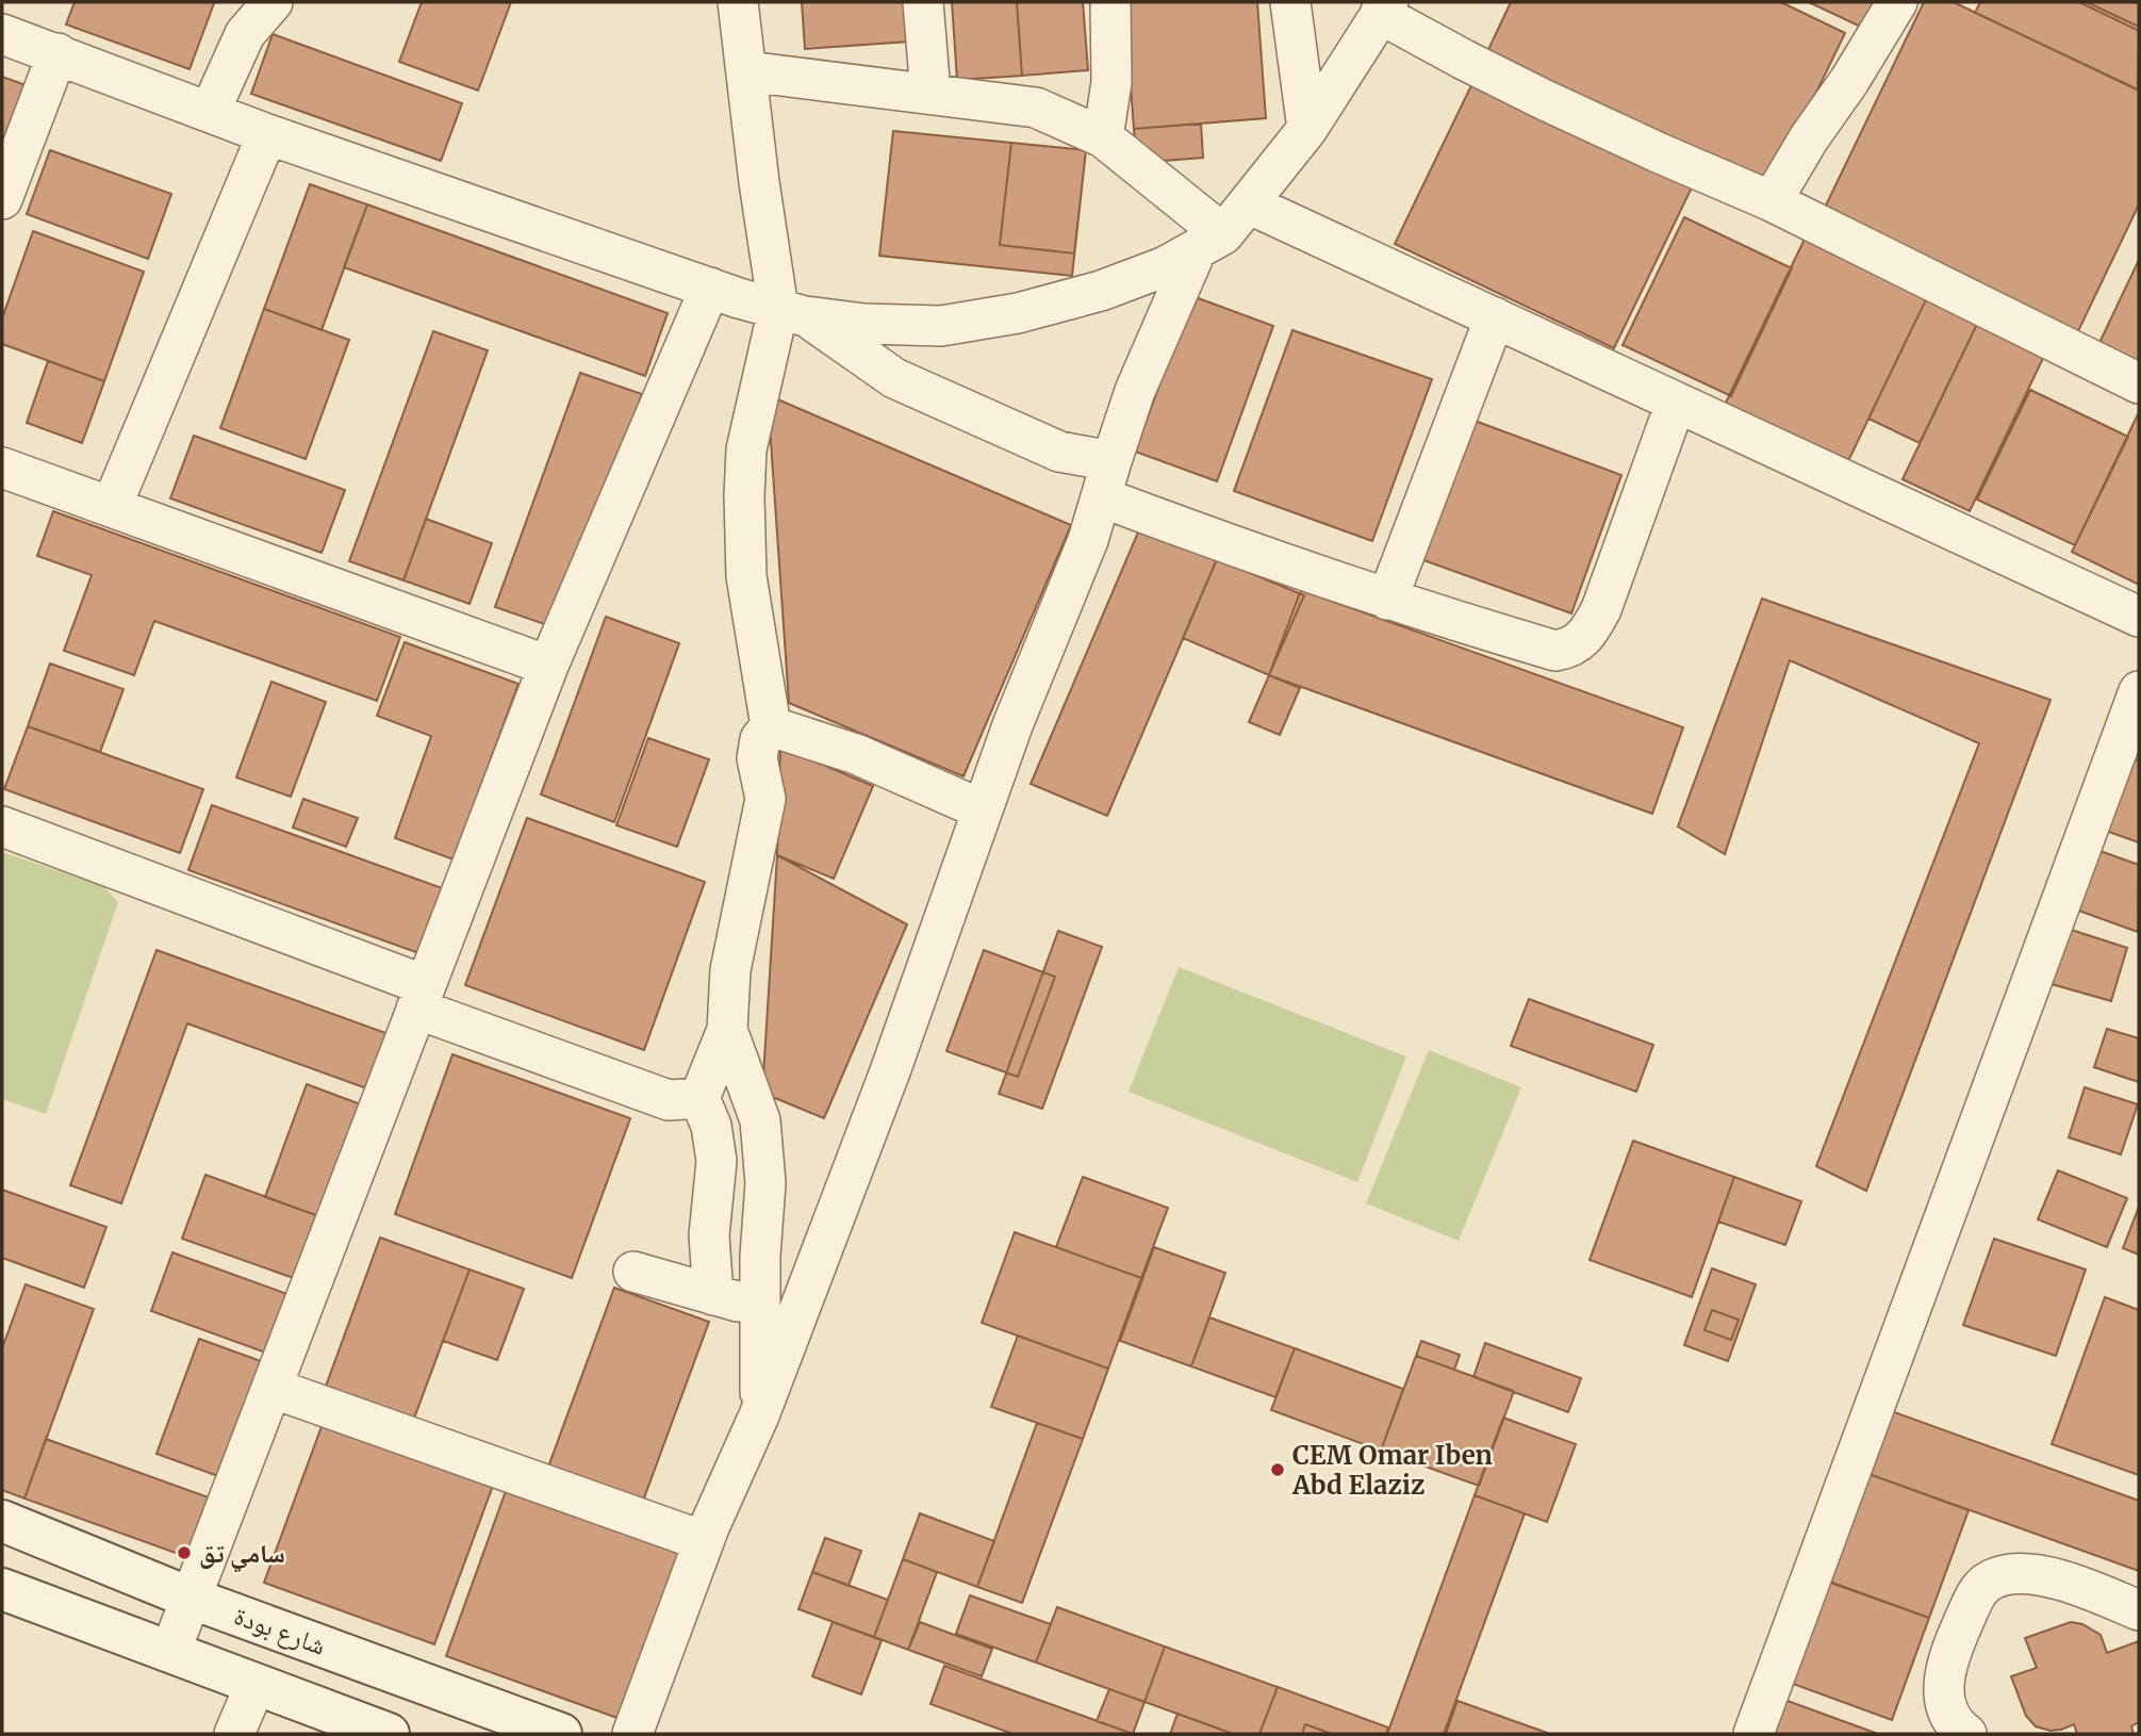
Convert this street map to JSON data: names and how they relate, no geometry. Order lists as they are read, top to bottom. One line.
{"streets":{"street":["شارع بودة"]},"places":["CEM Omar Iben Abd Elaziz","سامي تق"]}
